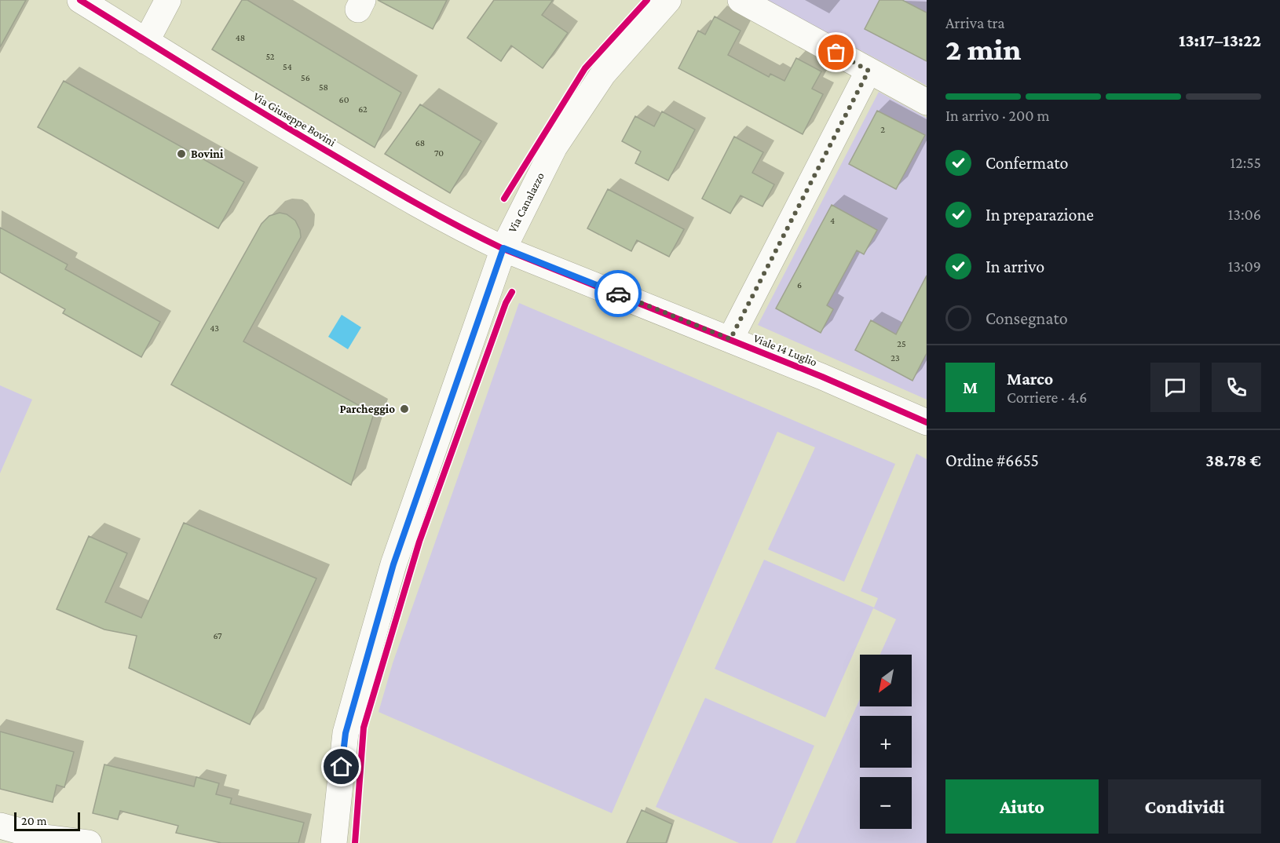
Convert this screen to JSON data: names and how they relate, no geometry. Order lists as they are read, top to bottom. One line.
{"streets":{"street":["Via Giuseppe Bovini","Via Canalazzo","Viale 14 Luglio"]},"crossings":[["Via Giuseppe Bovini","Via Canalazzo"],["Via Giuseppe Bovini","Viale 14 Luglio"],["Via Canalazzo","Viale 14 Luglio"]],"places":["Bovini","Parcheggio"],"house_numbers":["48","52","54","56","58","60","62","2","68","70","4","6","43","25","23","67"],"scale_bar":"20 m","north":"bottom left","page":{"heading":["2 min","Arriva tra","13:17–13:22"],"panel":["Marco","Corriere · 4.6","Ordine #6655","38.78 €"],"bar":"In arrivo · 200 m","list":[["Confermato","12:55"],["In preparazione","13:06"],["In arrivo","13:09"],"Consegnato"],"round":"M","map_buttons":["+","−"],"buttons":["Aiuto","Condividi"],"scale":"20 m"}}
